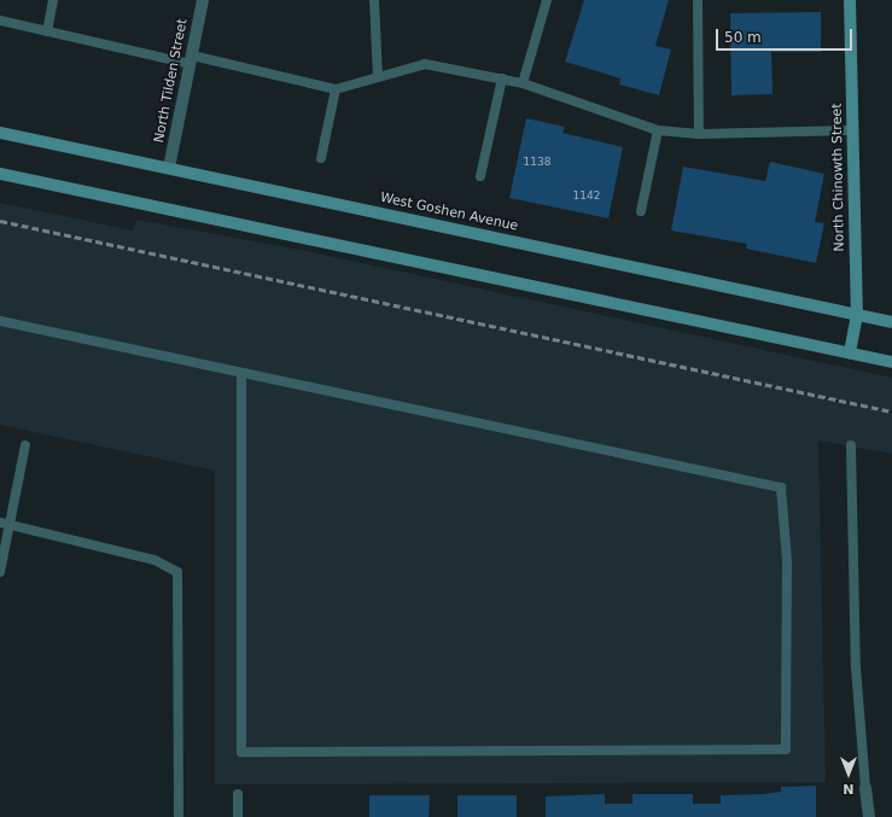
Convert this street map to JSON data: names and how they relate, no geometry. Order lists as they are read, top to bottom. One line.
{"streets":{"main road":["North Chinowth Street","West Goshen Avenue"],"street":["North Tilden Street"]},"crossings":[["North Tilden Street","West Goshen Avenue"],["North Chinowth Street","West Goshen Avenue"]],"house_numbers":["1138","1142"],"scale_bar":"50 m","north":"bottom"}
